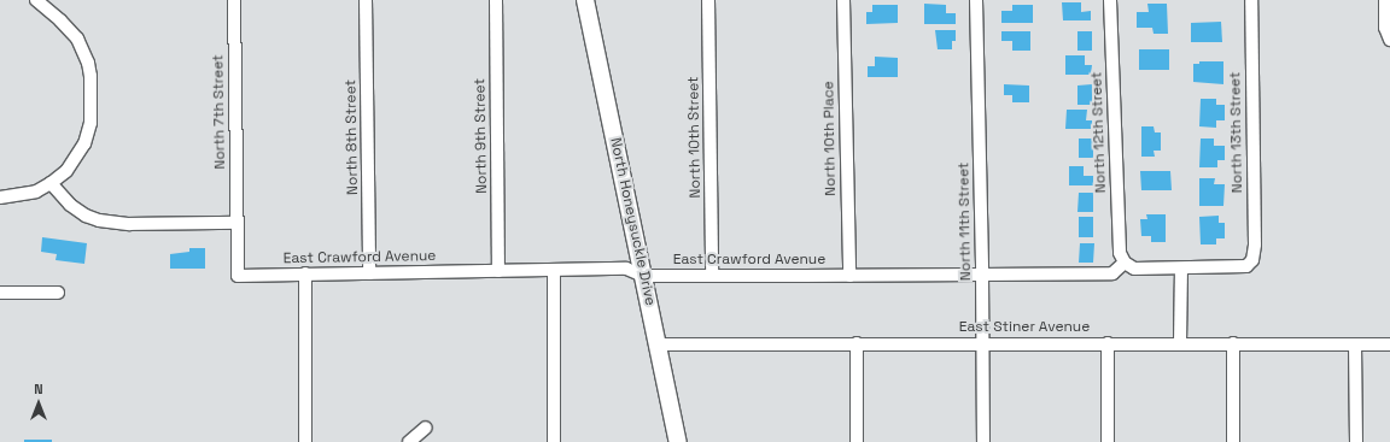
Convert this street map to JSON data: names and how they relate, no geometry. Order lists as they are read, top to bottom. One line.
{"streets":{"street":["North 7th Street","North 12th Street","North 13th Street","North 9th Street","North 8th Street","North 10th Street","North 10th Place","North Honeysuckle Drive","North 11th Street","East Crawford Avenue","East Stiner Avenue"]},"crossings":[["North 7th Street","East Crawford Avenue"],["North 12th Street","East Crawford Avenue"],["North 9th Street","East Crawford Avenue"],["North 8th Street","East Crawford Avenue"],["North 10th Street","East Crawford Avenue"],["North 10th Place","East Crawford Avenue"],["North Honeysuckle Drive","East Crawford Avenue"],["North Honeysuckle Drive","East Stiner Avenue"],["North 11th Street","East Crawford Avenue"],["North 11th Street","East Stiner Avenue"]],"north":"top"}
